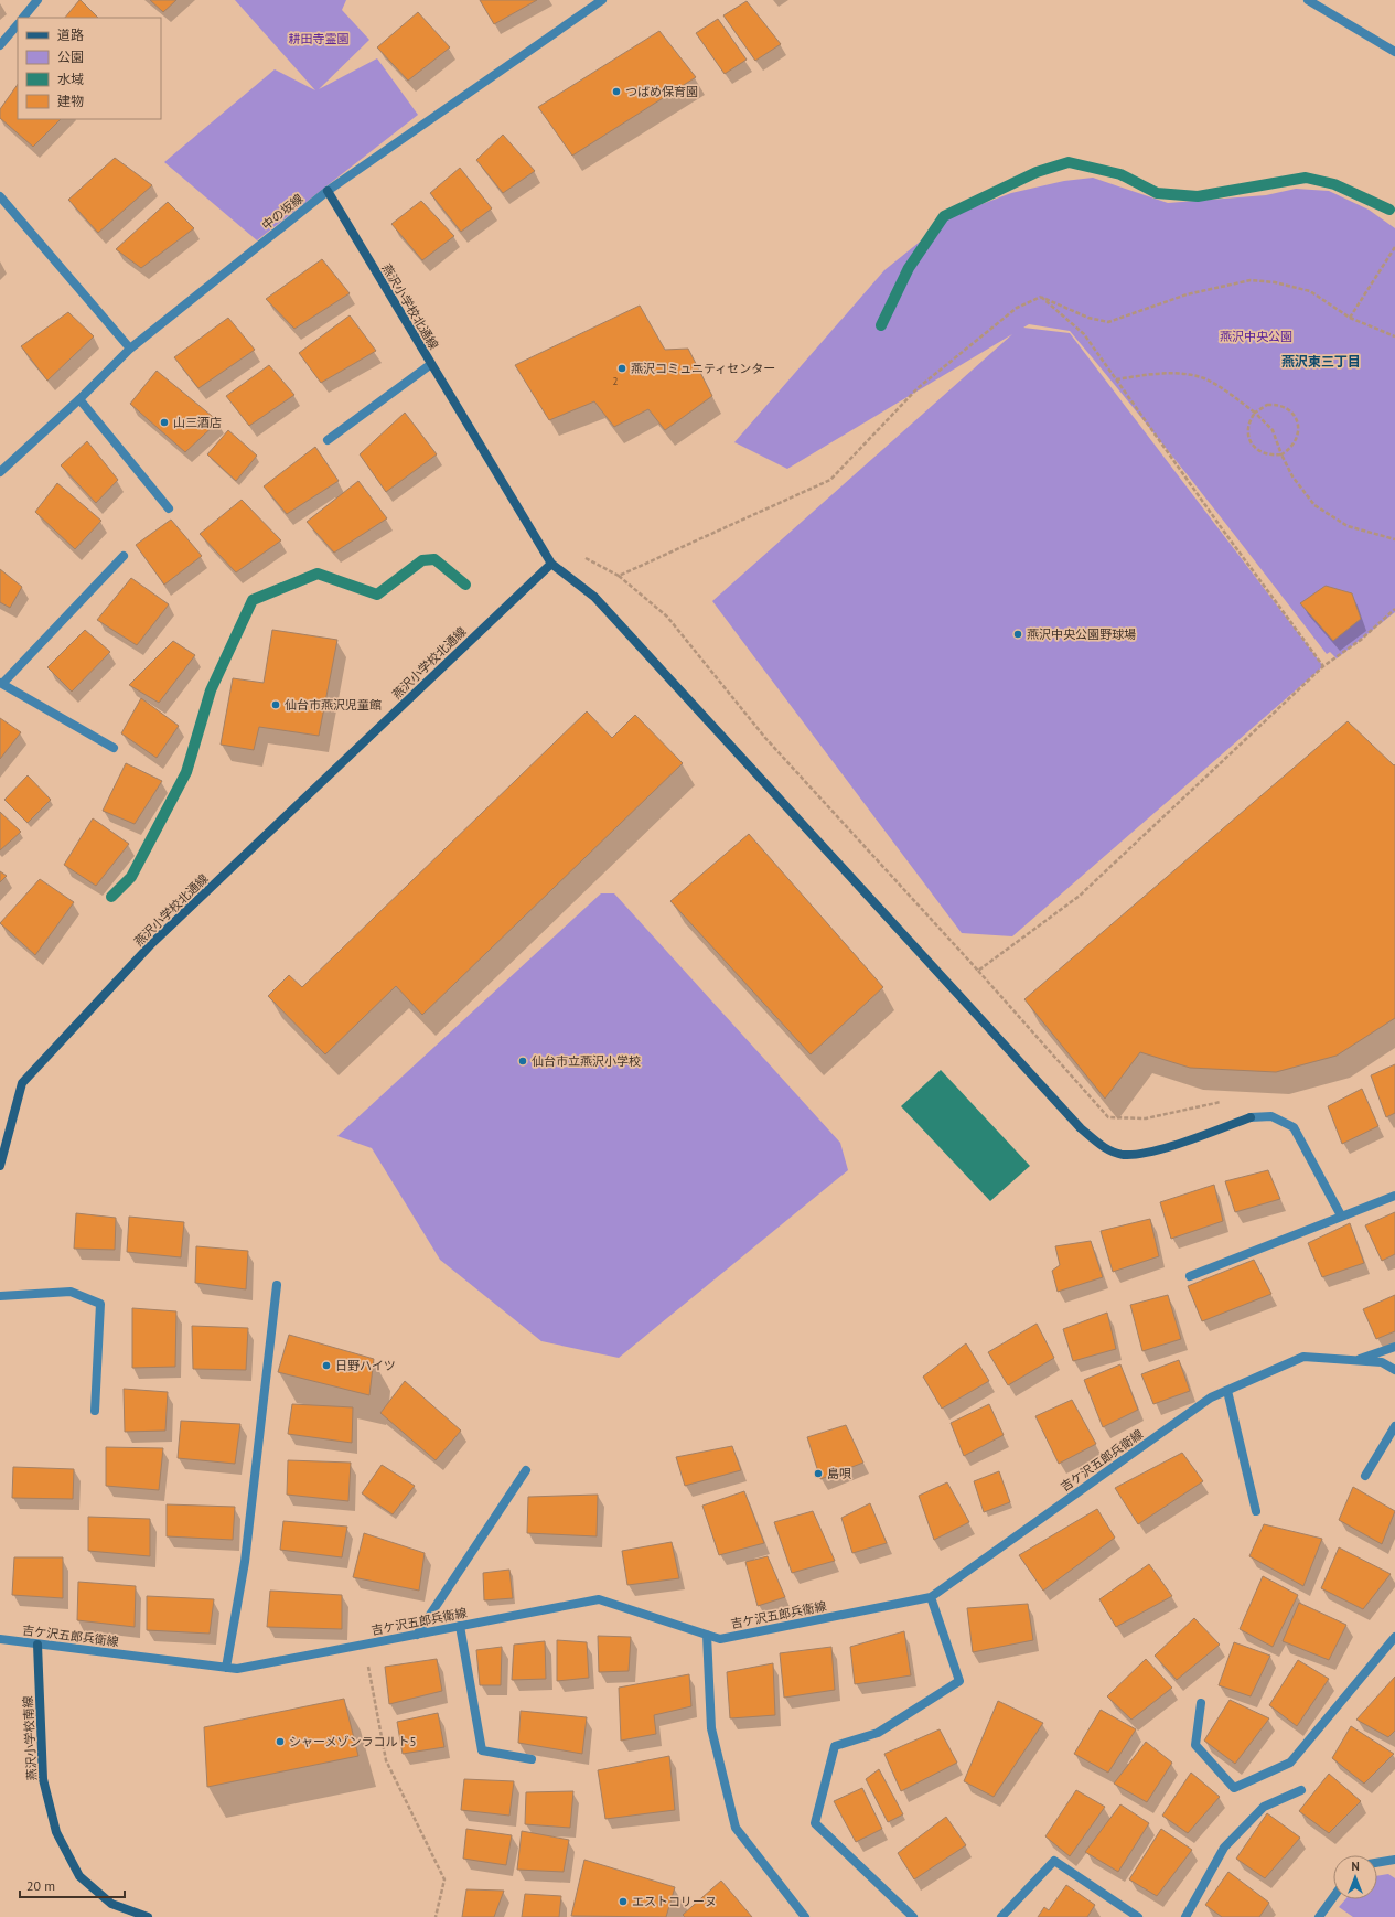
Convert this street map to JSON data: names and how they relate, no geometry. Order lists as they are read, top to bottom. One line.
{"streets":{"street":["中の坂線","燕沢小学校北通線","吉ケ沢五郎兵衛線","燕沢小学校南線"]},"crossings":[["中の坂線","燕沢小学校北通線"],["吉ケ沢五郎兵衛線","燕沢小学校南線"]],"districts":["燕沢東三丁目"],"parks":["耕田寺霊園","燕沢中央公園"],"places":["つばめ保育園","燕沢コミュニティセンター","山三酒店","燕沢中央公園野球場","仙台市燕沢児童館","仙台市立燕沢小学校","日野ハイツ","島唄","シャーメゾンラコルト5","エストコリーヌ"],"house_numbers":["2"],"legend":["道路","公園","水域","建物"],"scale_bar":"20 m","north":"top"}
